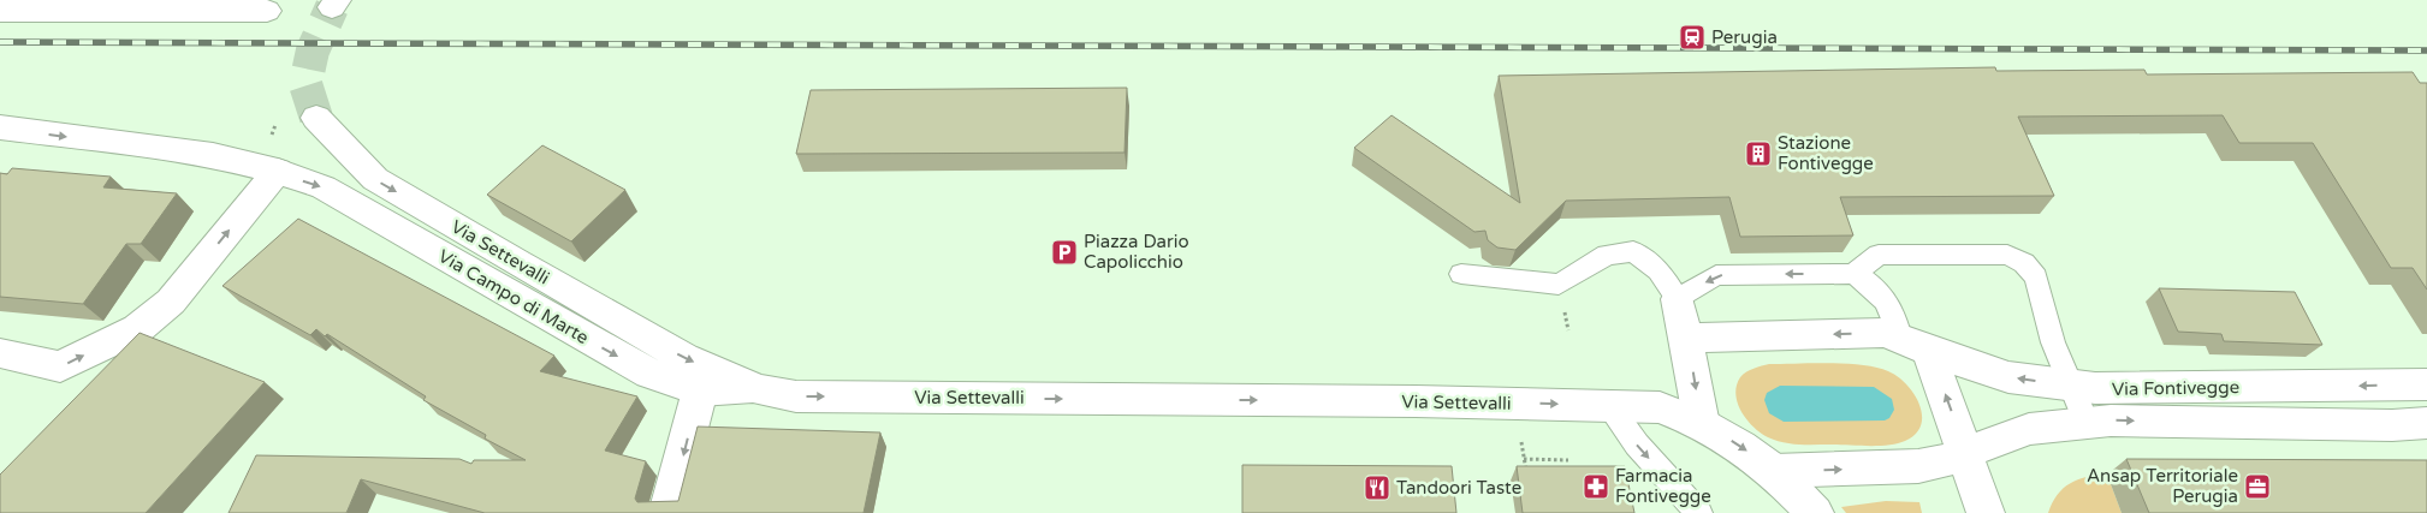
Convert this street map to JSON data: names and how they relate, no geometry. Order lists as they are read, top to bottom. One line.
{"streets":{"main road":["Via Settevalli","Via Campo di Marte","Via Fontivegge"]},"crossings":[["Via Settevalli","Via Campo di Marte"],["Via Settevalli","Via Fontivegge"]],"one_way":["Via Settevalli"],"places":{"station":["Perugia"],"building":["Stazione Fontivegge"],"parking":["Piazza Dario Capolicchio"],"pharmacy":["Farmacia Fontivegge"],"office":["Ansap Territoriale Perugia"],"restaurant":["Tandoori Taste"]}}
